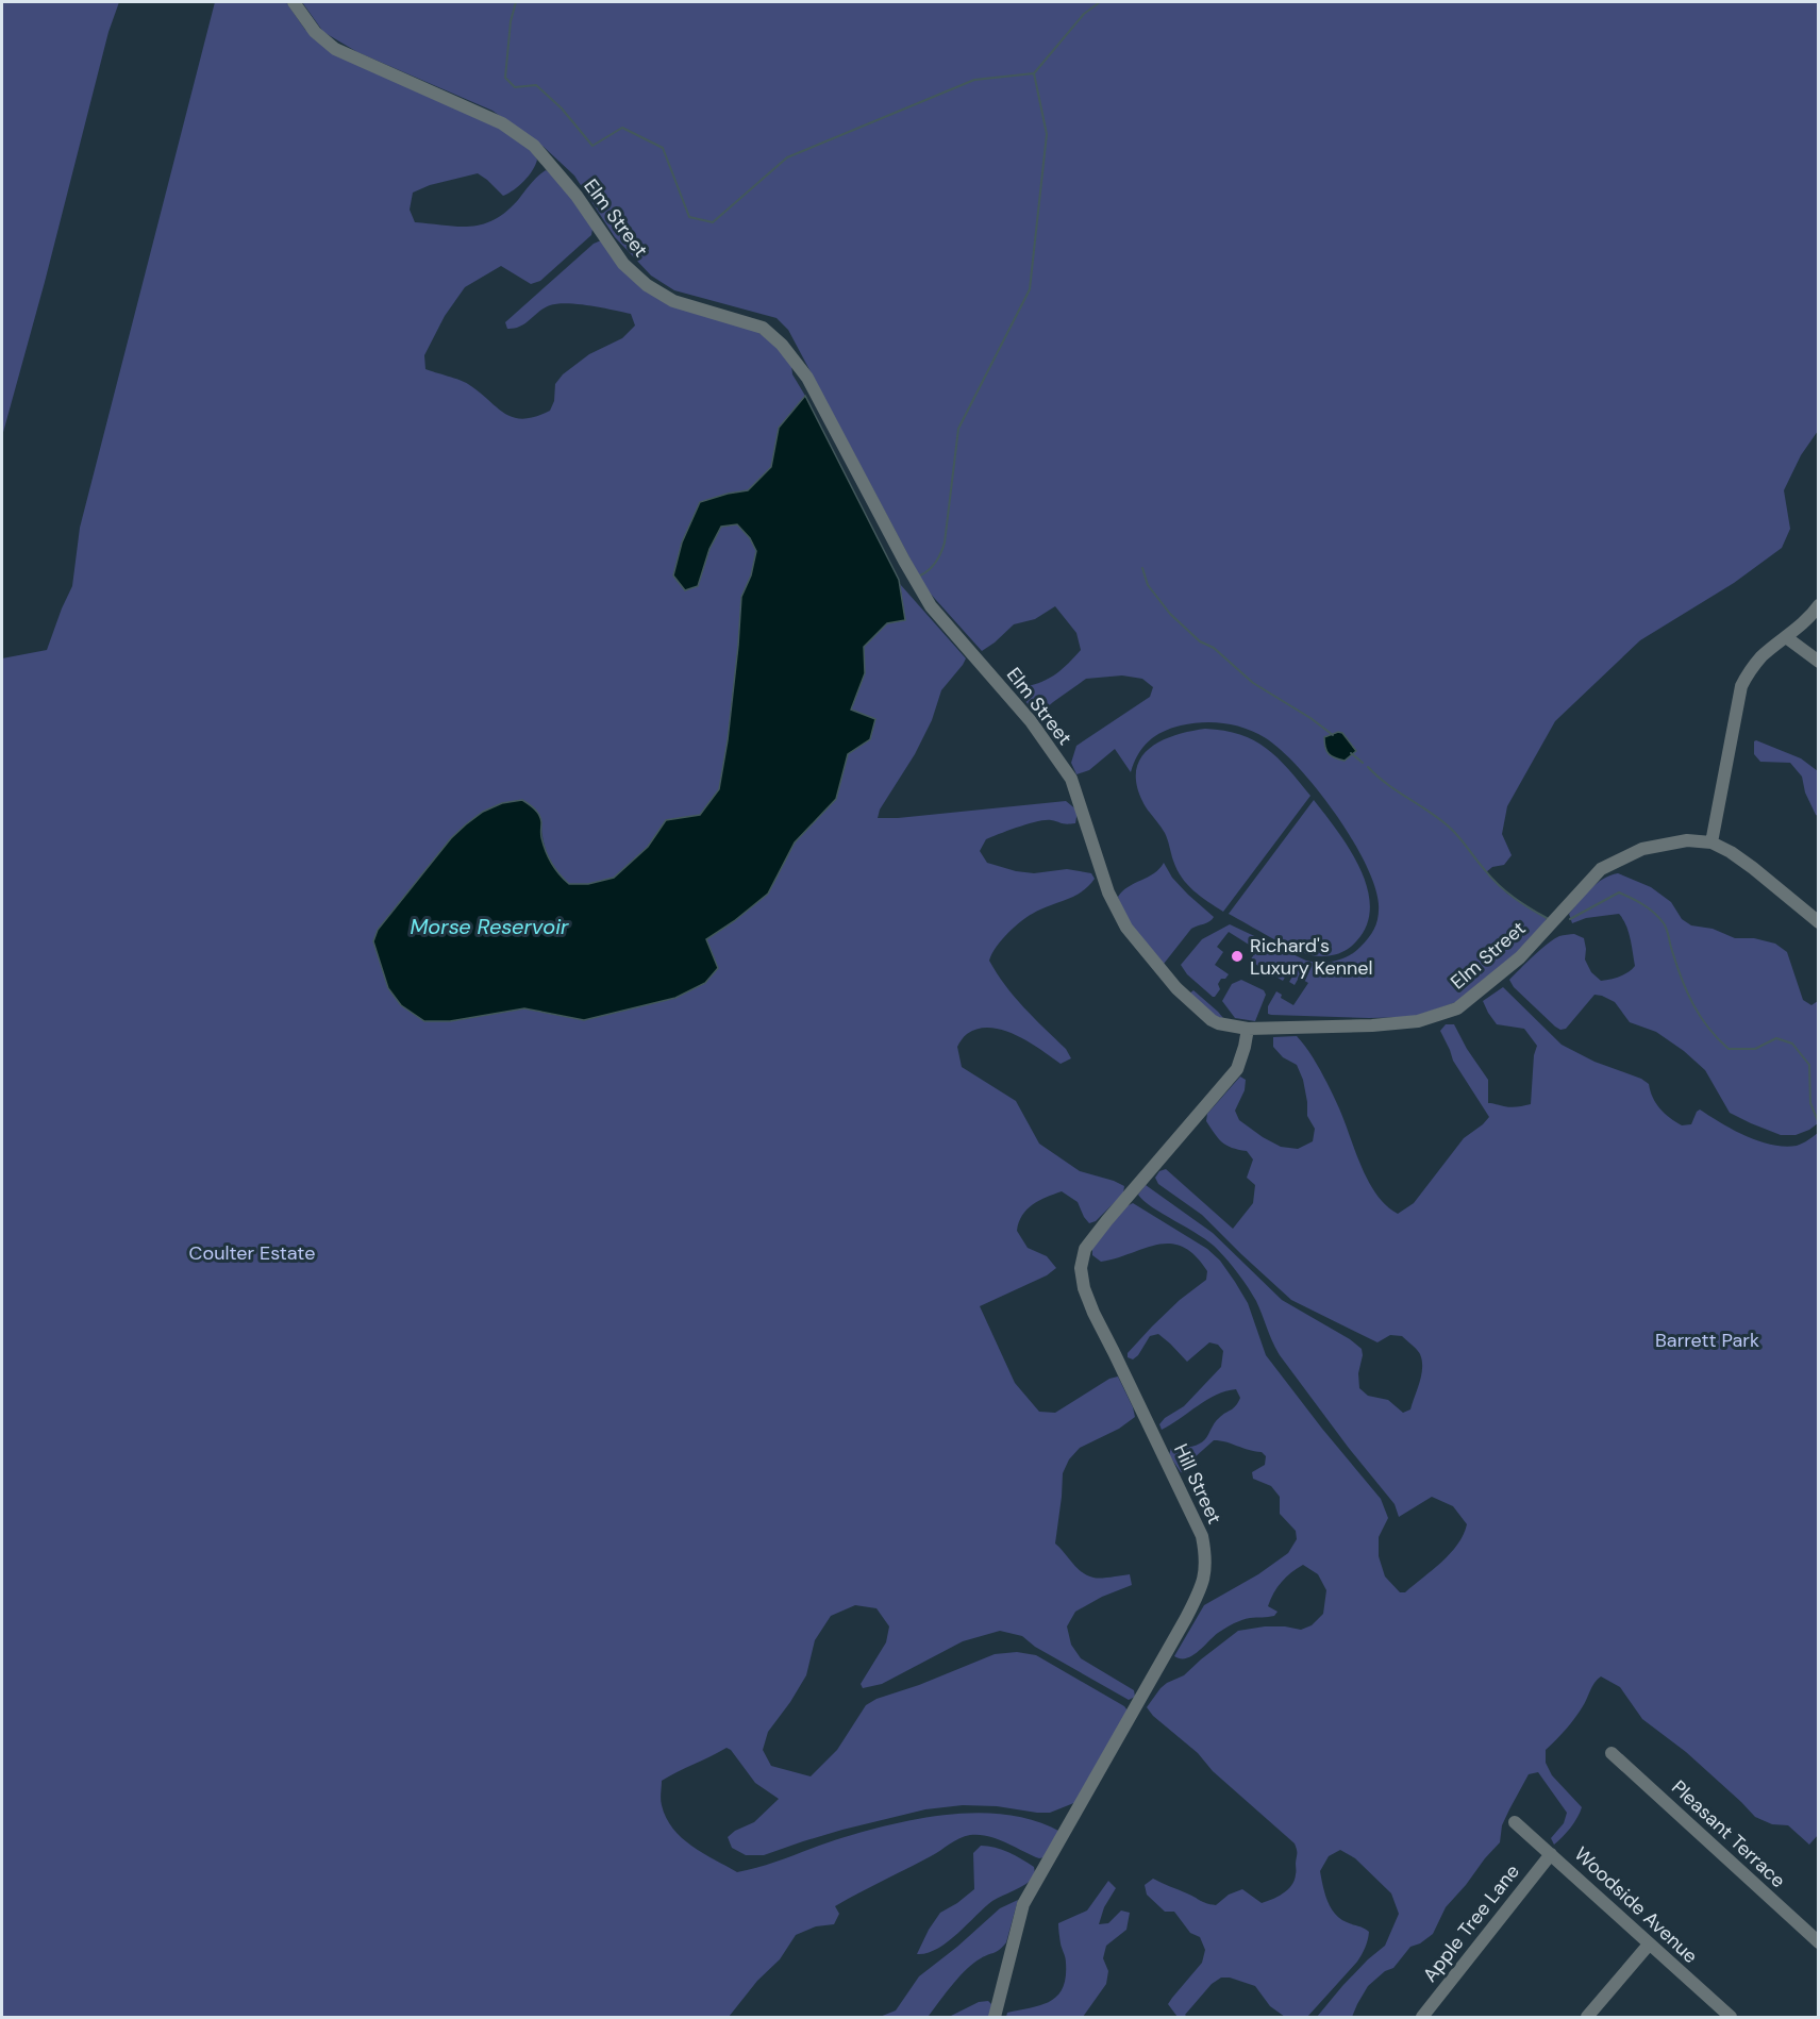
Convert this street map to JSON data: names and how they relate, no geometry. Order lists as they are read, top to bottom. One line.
{"streets":{"street":["Elm Street","Hill Street","Pleasant Terrace","Woodside Avenue","Apple Tree Lane"]},"crossings":[["Elm Street","Hill Street"],["Woodside Avenue","Apple Tree Lane"]],"water":["Morse Reservoir"],"parks":["Coulter Estate","Barrett Park"],"places":["Richard's Luxury Kennel"]}
